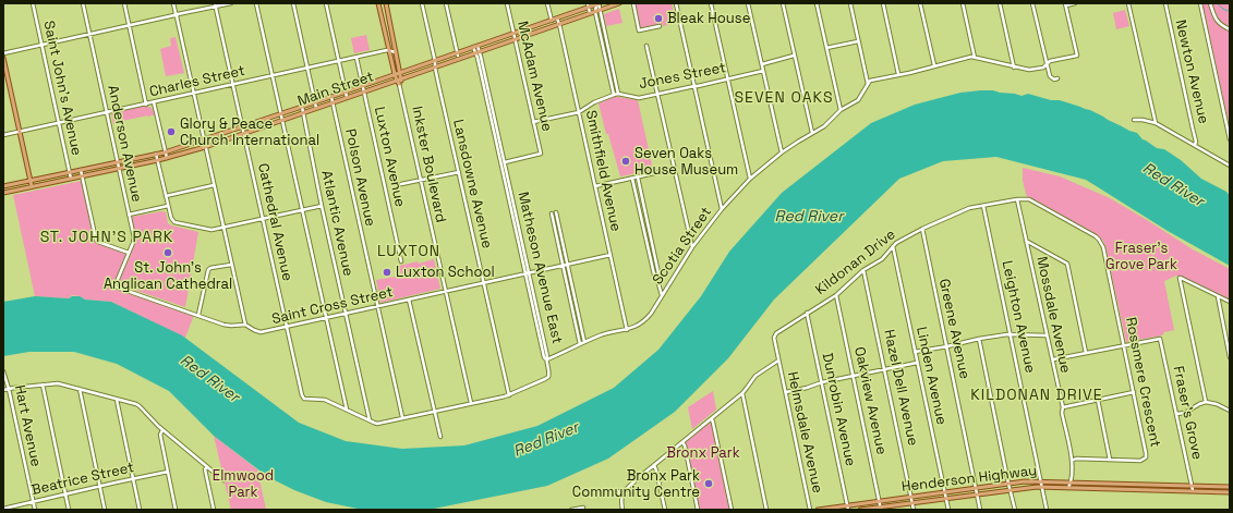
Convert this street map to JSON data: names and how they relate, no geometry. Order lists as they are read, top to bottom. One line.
{"streets":{"main road":["Main Street","Inkster Boulevard","Henderson Highway"],"street":["Newton Avenue","McAdam Avenue","Jones Street","Charles Street","Saint John's Avenue","Anderson Avenue","Luxton Avenue","Smithfield Avenue","Polson Avenue","Lansdowne Avenue","Cathedral Avenue","Atlantic Avenue","Scotia Street","Kildonan Drive","Matheson Avenue East","Saint Cross Street","Mossdale Avenue","Leighton Avenue","Greene Avenue","Linden Avenue","Rossmere Crescent","Hazel Dell Avenue","Oakview Avenue","Dunrobin Avenue","Fraser's Grove","Hart Avenue","Helmsdale Avenue","Beatrice Street"]},"crossings":[["McAdam Avenue","Jones Street"],["McAdam Avenue","Main Street"],["McAdam Avenue","Matheson Avenue East"],["Jones Street","Smithfield Avenue"],["Charles Street","Saint John's Avenue"],["Charles Street","Anderson Avenue"],["Charles Street","Luxton Avenue"],["Charles Street","Inkster Boulevard"],["Charles Street","Cathedral Avenue"],["Saint John's Avenue","Main Street"],["Saint John's Avenue","Anderson Avenue"],["Main Street","Anderson Avenue"],["Main Street","Luxton Avenue"],["Main Street","Inkster Boulevard"],["Main Street","Smithfield Avenue"],["Main Street","Polson Avenue"],["Main Street","Lansdowne Avenue"],["Main Street","Cathedral Avenue"],["Main Street","Atlantic Avenue"],["Main Street","Matheson Avenue East"],["Anderson Avenue","Saint Cross Street"],["Inkster Boulevard","Saint Cross Street"],["Smithfield Avenue","Scotia Street"],["Smithfield Avenue","Saint Cross Street"],["Polson Avenue","Saint Cross Street"],["Lansdowne Avenue","Saint Cross Street"],["Cathedral Avenue","Saint Cross Street"],["Atlantic Avenue","Saint Cross Street"],["Scotia Street","Matheson Avenue East"],["Kildonan Drive","Mossdale Avenue"],["Kildonan Drive","Leighton Avenue"],["Kildonan Drive","Greene Avenue"],["Kildonan Drive","Linden Avenue"],["Kildonan Drive","Rossmere Crescent"],["Kildonan Drive","Hazel Dell Avenue"],["Kildonan Drive","Oakview Avenue"],["Kildonan Drive","Dunrobin Avenue"],["Kildonan Drive","Helmsdale Avenue"],["Matheson Avenue East","Saint Cross Street"],["Mossdale Avenue","Rossmere Crescent"],["Mossdale Avenue","Henderson Highway"],["Leighton Avenue","Henderson Highway"],["Greene Avenue","Henderson Highway"],["Linden Avenue","Henderson Highway"],["Rossmere Crescent","Fraser's Grove"],["Hazel Dell Avenue","Henderson Highway"],["Oakview Avenue","Henderson Highway"],["Dunrobin Avenue","Henderson Highway"],["Fraser's Grove","Henderson Highway"],["Hart Avenue","Beatrice Street"]],"districts":["SEVEN OAKS","ST. JOHN'S PARK","LUXTON","KILDONAN DRIVE"],"water":["Red River"],"parks":["Fraser's Grove Park","Bronx Park","Elmwood Park"],"places":["Bleak House","Glory & Peace Church International","Seven Oaks House Museum","St. John’s Anglican Cathedral","Luxton School","Bronx Park Community Centre"]}
